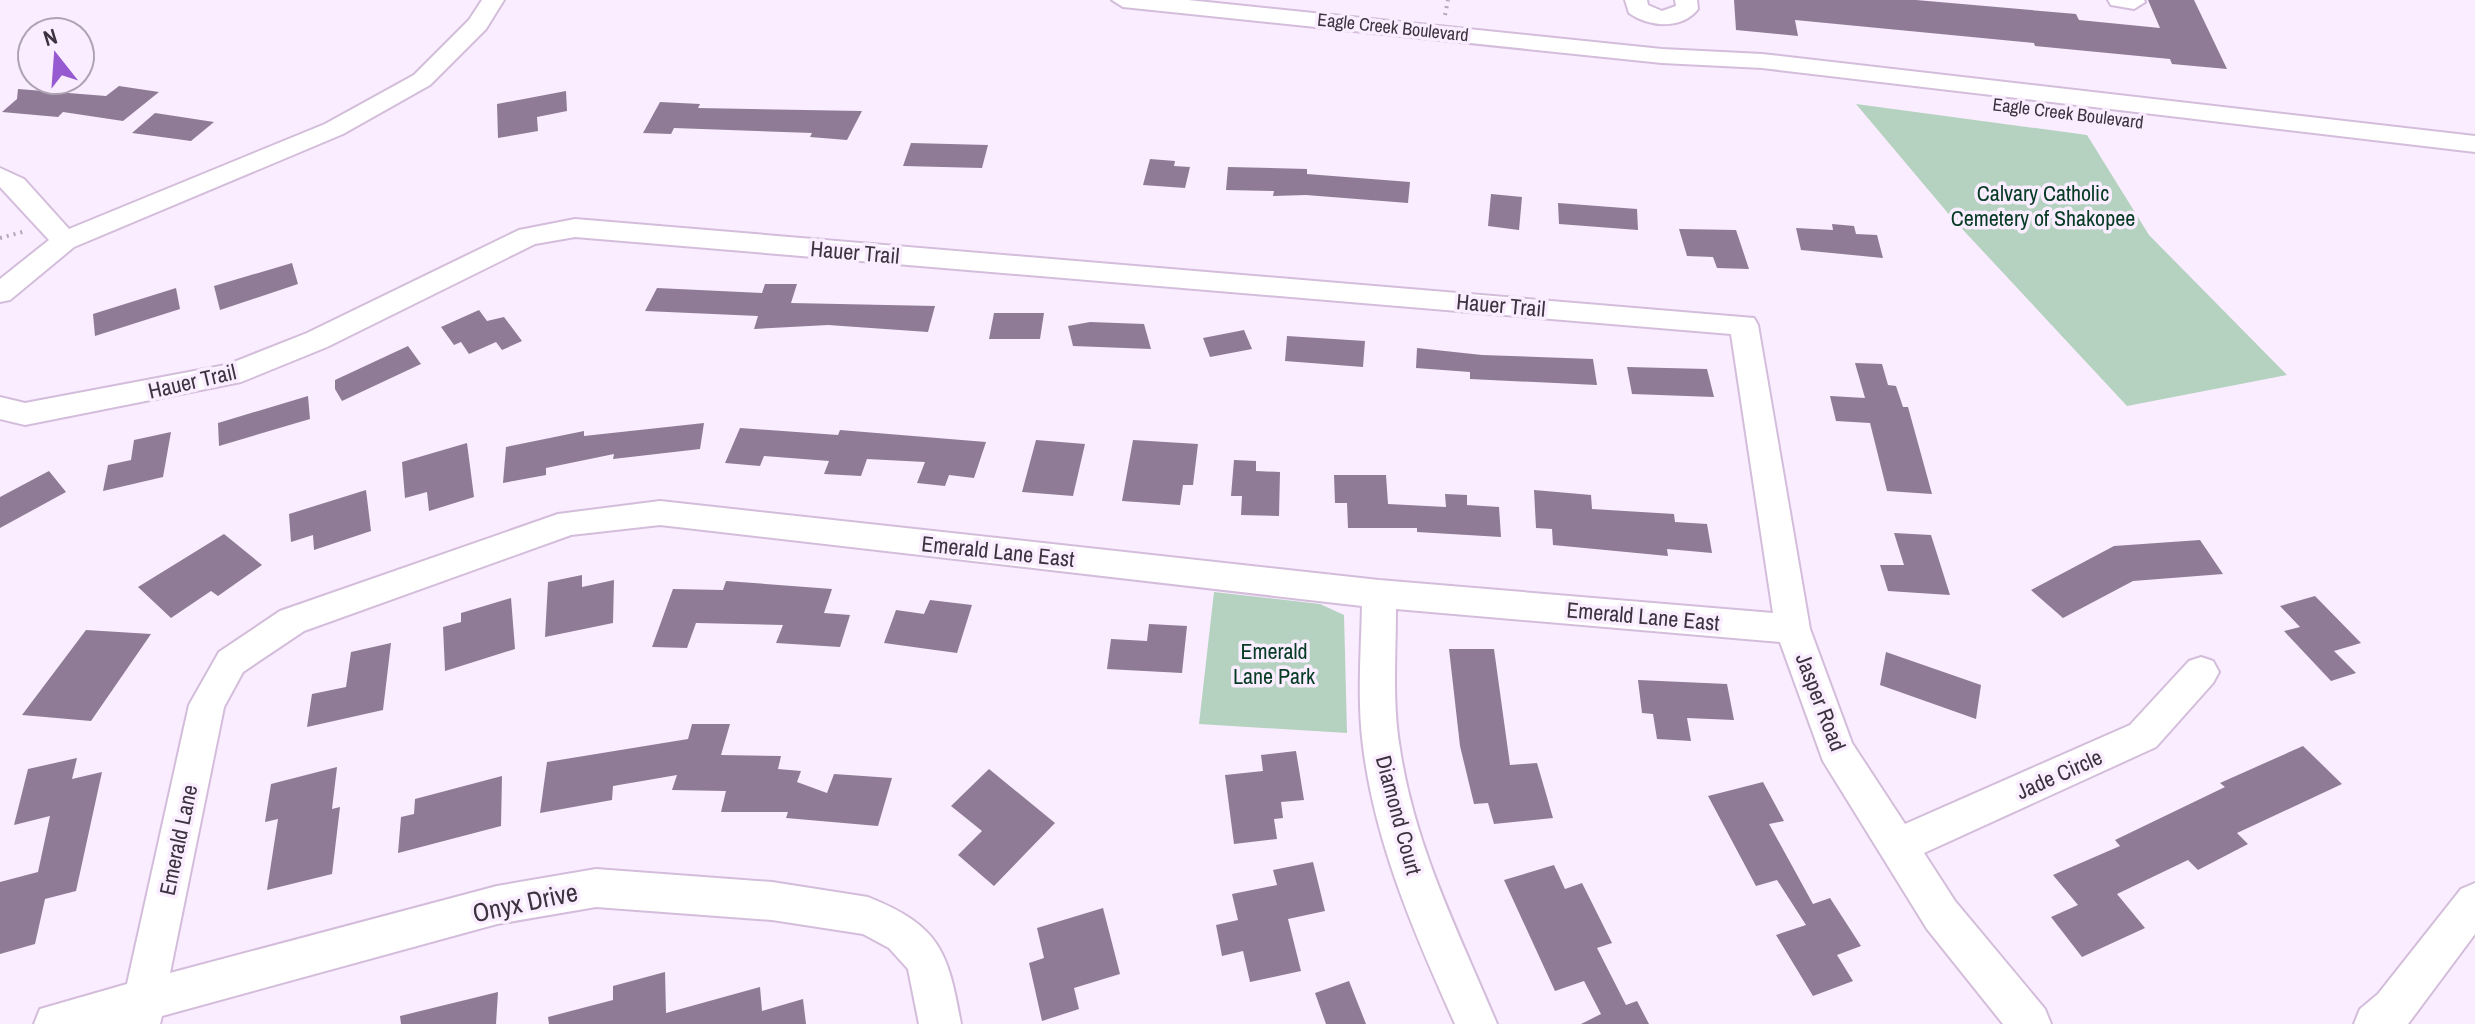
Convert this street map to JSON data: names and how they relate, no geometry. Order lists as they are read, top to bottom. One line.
{"streets":{"street":["Eagle Creek Boulevard","Hauer Trail","Emerald Lane East","Jasper Road","Jade Circle","Diamond Court","Emerald Lane","Onyx Drive"]},"crossings":[["Hauer Trail","Jasper Road"],["Emerald Lane East","Jasper Road"],["Emerald Lane East","Diamond Court"],["Emerald Lane East","Emerald Lane"],["Jasper Road","Jade Circle"],["Emerald Lane","Onyx Drive"]],"parks":["Calvary Catholic Cemetery of Shakopee","Emerald Lane Park"],"north":"top"}
